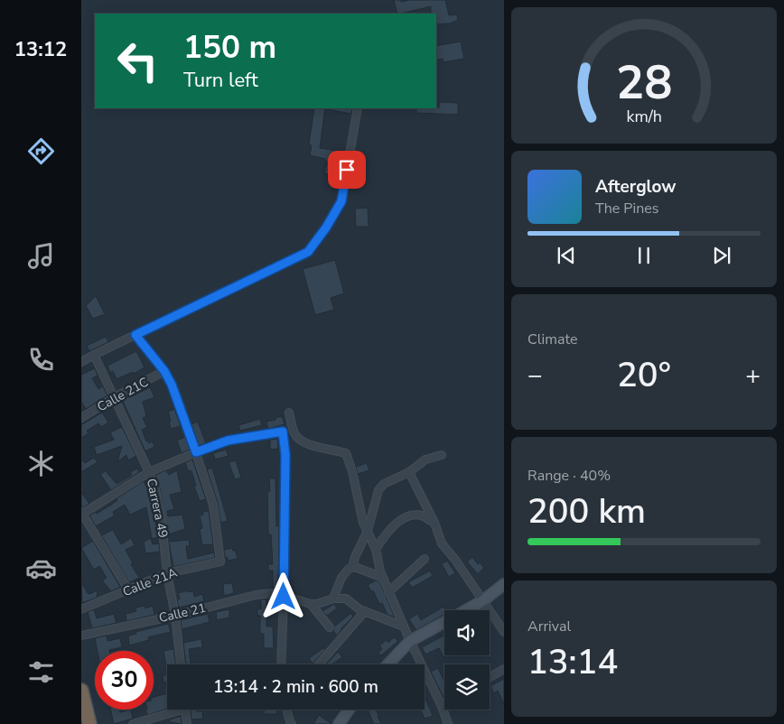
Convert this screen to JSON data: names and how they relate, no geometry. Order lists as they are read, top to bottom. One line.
{"streets":{"street":["Calle 21C","Carrera 49","Calle 21A","Calle 21"]},"crossings":[["Calle 21C","Carrera 49"],["Carrera 49","Calle 21A"],["Carrera 49","Calle 21"]],"page":{"tabs":"13:12","turn":["150 m","Turn left"],"song":["Afterglow","The Pines"],"tile":["Climate",["Range · 40%","200 km"],["Arrival","13:14"]],"heat":["−","20°","+"],"limit":"30","trip":"13:14 · 2 min · 600 m","gauge":["28","km/h"]}}
